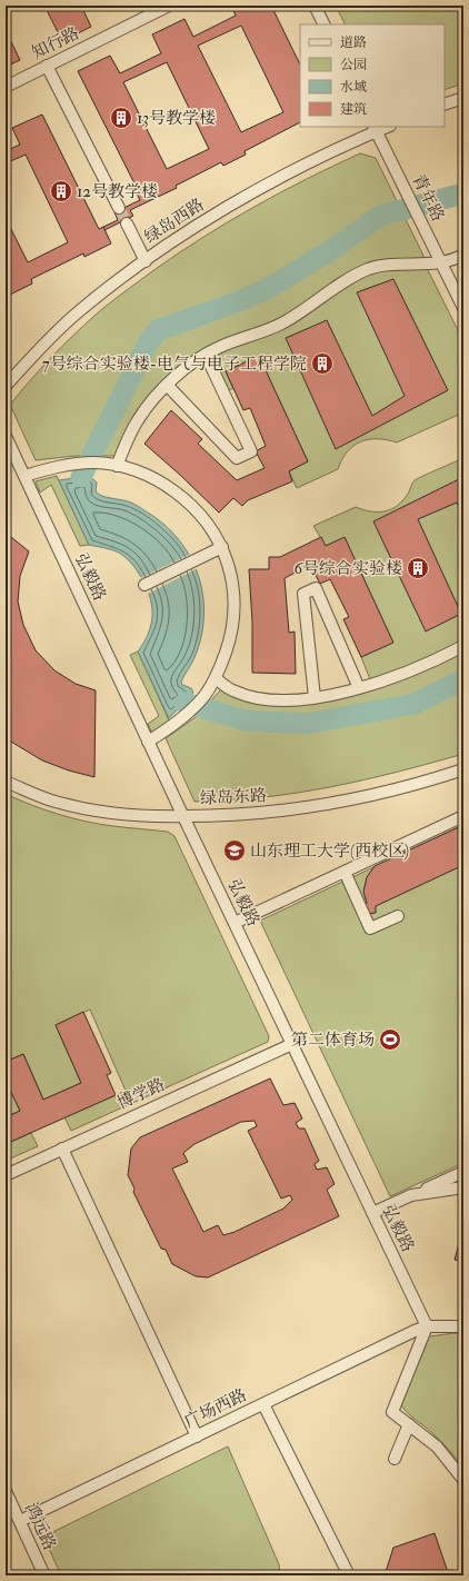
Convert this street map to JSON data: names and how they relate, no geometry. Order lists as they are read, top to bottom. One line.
{"streets":{"street":["知行路","青年路","绿岛西路","弘毅路","绿岛东路","博学路","广场西路","鸿远路"]},"crossings":[["青年路","绿岛西路"],["弘毅路","绿岛东路"],["弘毅路","博学路"],["弘毅路","广场西路"],["广场西路","鸿远路"]],"places":{"building":["13号教学楼","12号教学楼","7号综合实验楼-电气与电子工程学院","6号综合实验楼"],"school or university":["山东理工大学(西校区)"],"sports":["第二体育场"]},"legend":["道路","公园","水域","建筑"]}
